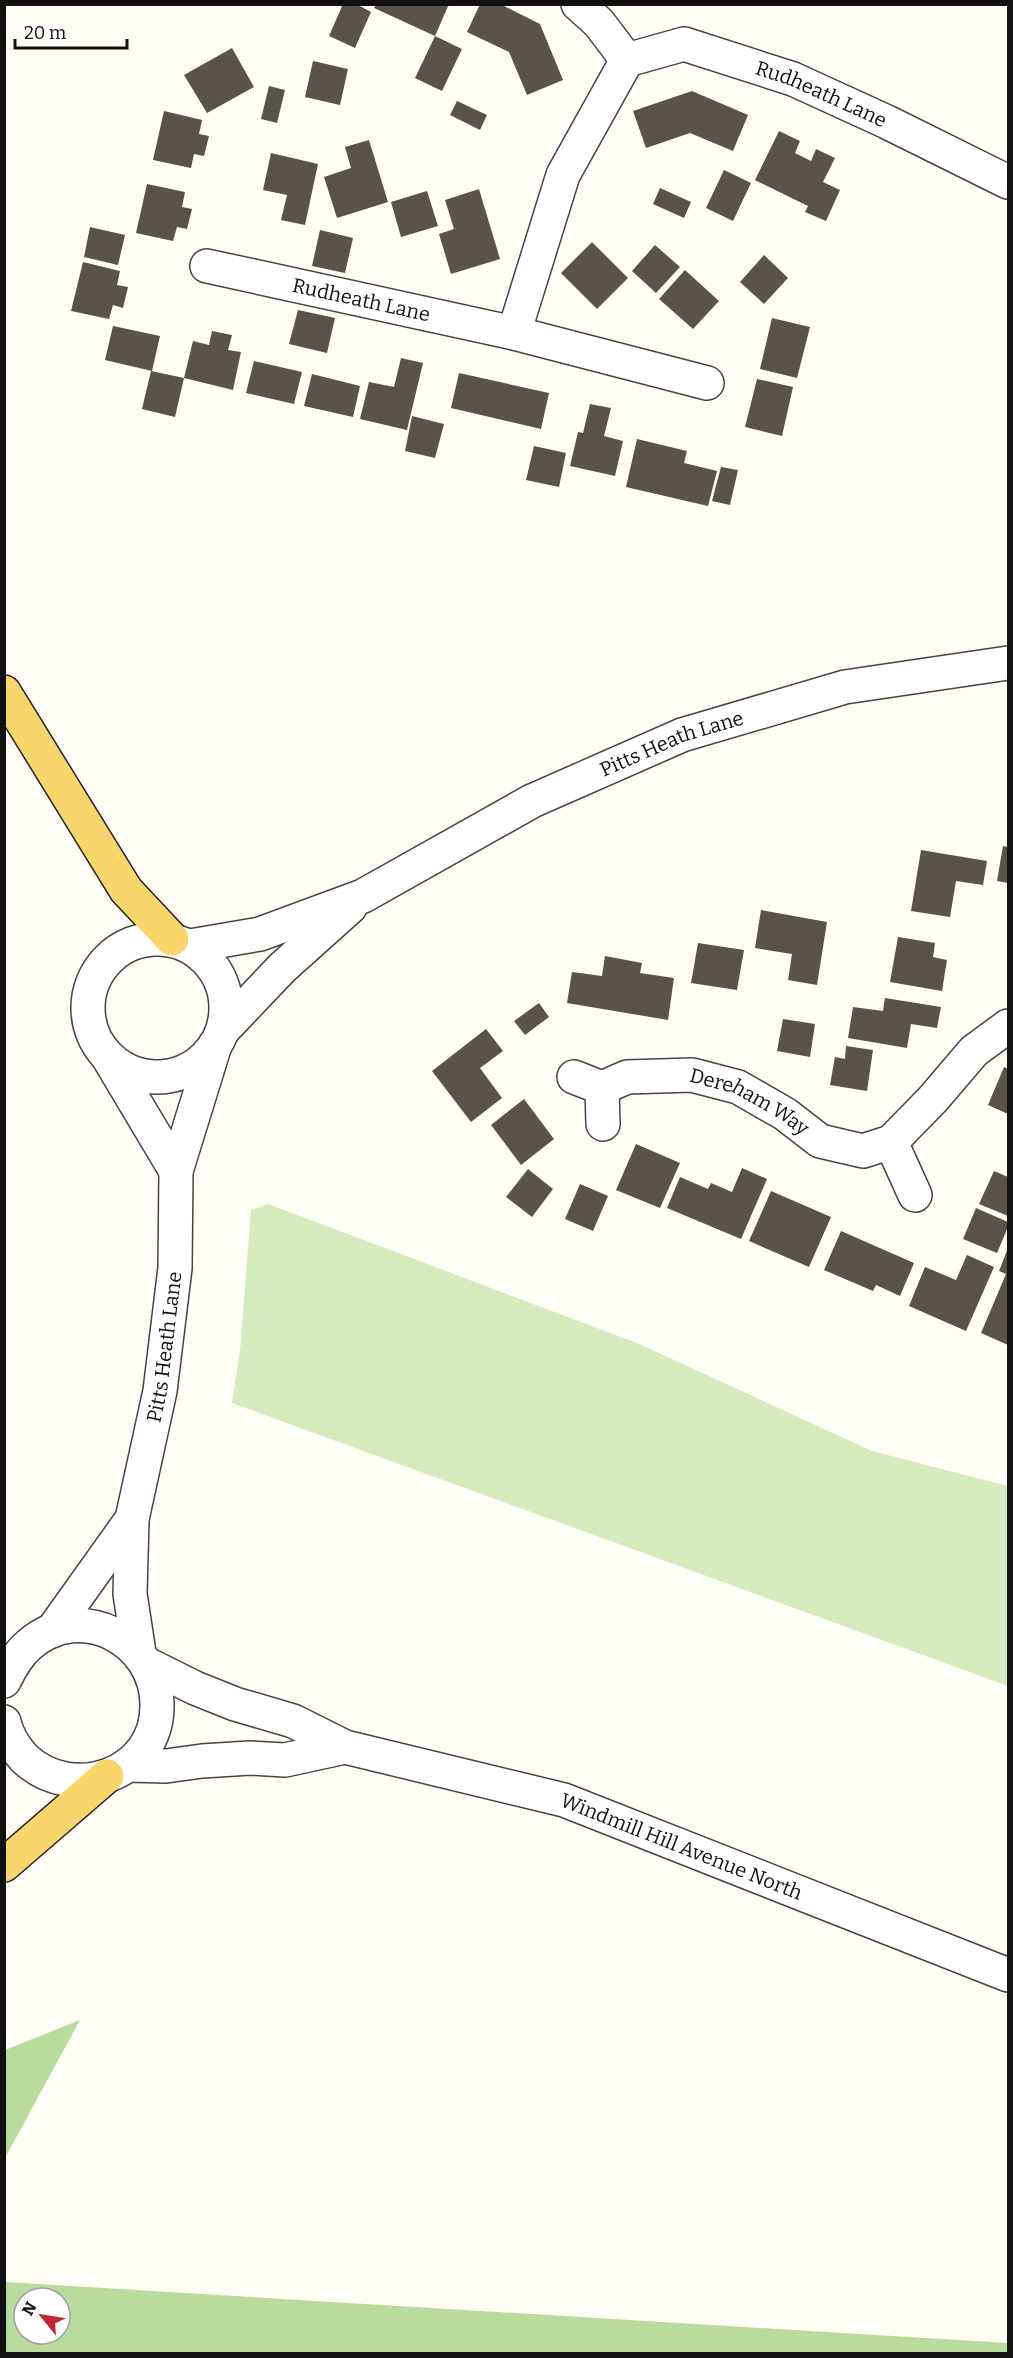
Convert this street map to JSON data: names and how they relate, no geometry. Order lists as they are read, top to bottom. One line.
{"streets":{"street":["Rudheath Lane","Pitts Heath Lane","Dereham Way","Windmill Hill Avenue North"]},"crossings":[["Pitts Heath Lane","Windmill Hill Avenue North"]],"scale_bar":"20 m","north":"top left"}
